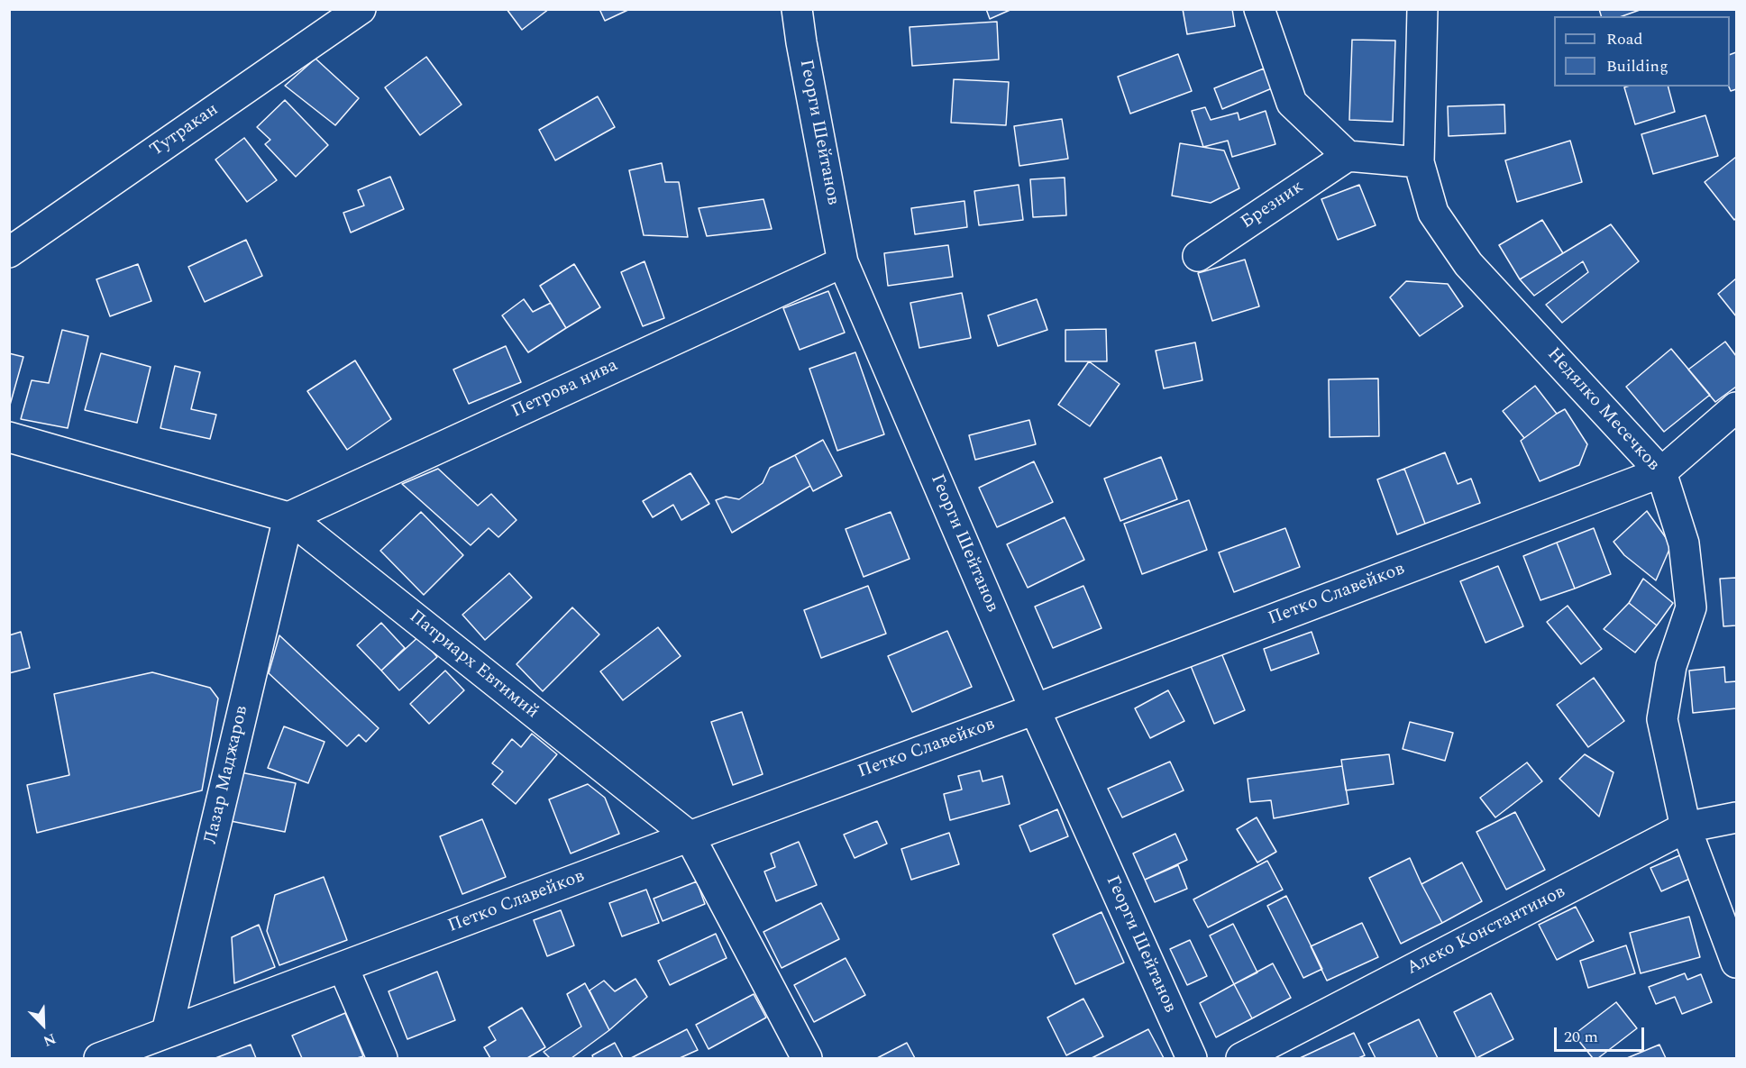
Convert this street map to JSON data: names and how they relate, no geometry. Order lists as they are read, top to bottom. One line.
{"streets":{"street":["Тутракан","Георги Шейтанов","Брезник","Петрова нива","Недялко Месечков","Петко Славейков","Патриарх Евтимий","Лазар Маджаров","Алеко Константинов"]},"crossings":[["Георги Шейтанов","Петрова нива"],["Георги Шейтанов","Петко Славейков"],["Петрова нива","Патриарх Евтимий"],["Петрова нива","Лазар Маджаров"],["Недялко Месечков","Петко Славейков"],["Недялко Месечков","Алеко Константинов"],["Петко Славейков","Патриарх Евтимий"],["Петко Славейков","Лазар Маджаров"],["Патриарх Евтимий","Лазар Маджаров"]],"legend":["Road","Building"],"scale_bar":"20 m","north":"bottom right"}
